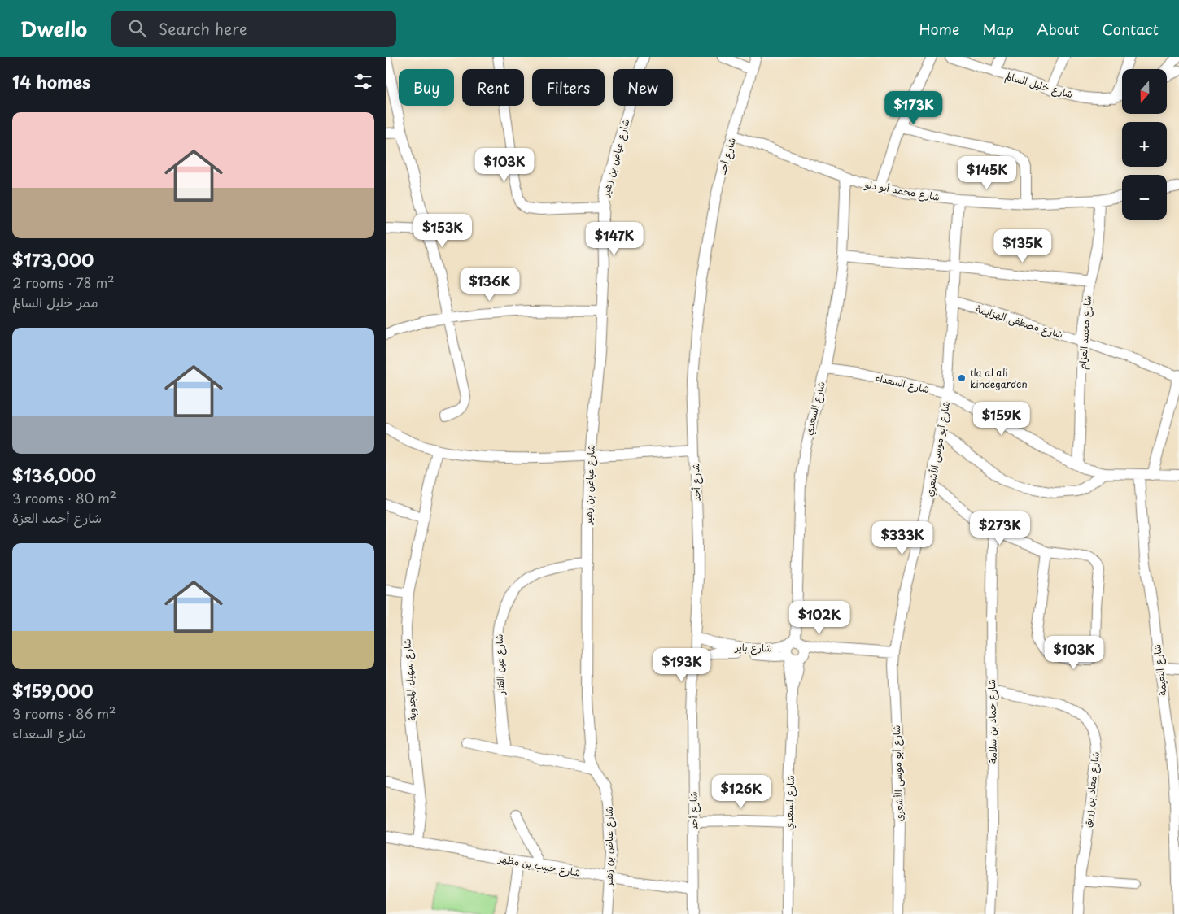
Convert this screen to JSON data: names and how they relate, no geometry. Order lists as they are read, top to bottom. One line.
{"streets":{"street":["شارع خليل السالم","شارع أحد","شارع عياض بن زهير","شارع محمد أبو دلو","شارع مصطفى الهزايمة","شارع محمد العزام","شارع السعداء","شارع السعدي","شارع أبو موسى الأشعري","شارع باير","شارع عين القتار","شارع النعيمة","شارع سهيل المجدوبة","شارع حماد بن سلامة","شارع معاذ بن زريق","شارع حبيب بن مظهر"]},"crossings":[["شارع أحد","شارع محمد أبو دلو"],["شارع أحد","شارع باير"],["شارع أحد","شارع حبيب بن مظهر"],["شارع عياض بن زهير","شارع عين القتار"],["شارع عياض بن زهير","شارع حبيب بن مظهر"],["شارع محمد أبو دلو","شارع محمد العزام"],["شارع محمد أبو دلو","شارع السعدي"],["شارع محمد أبو دلو","شارع أبو موسى الأشعري"],["شارع مصطفى الهزايمة","شارع محمد العزام"],["شارع مصطفى الهزايمة","شارع السعداء"],["شارع مصطفى الهزايمة","شارع أبو موسى الأشعري"],["شارع محمد العزام","شارع السعداء"],["شارع السعداء","شارع السعدي"],["شارع السعداء","شارع أبو موسى الأشعري"],["شارع السعداء","شارع النعيمة"],["شارع السعدي","شارع باير"],["شارع أبو موسى الأشعري","شارع باير"],["شارع سهيل المجدوبة","شارع حبيب بن مظهر"],["شارع حماد بن سلامة","شارع معاذ بن زريق"]],"places":["tla al ali kindegarden"],"north":"bottom","page":{"header":"Dwello","search":"Search here","nav":["Home","Map","About","Contact"],"heading":"14 homes","map_buttons":["+","−"],"chip":["Buy","Rent","Filters","New"],"price":["$173K","$103K","$145K","$153K","$147K","$135K","$136K","$159K","$273K","$333K","$102K","$103K","$193K","$126K"],"list":[{"name":"$173,000","note":"2 rooms · 78 m² · ممر خليل السالم"},{"name":"$136,000","note":"3 rooms · 80 m² · شارع أحمد العزة"},{"name":"$159,000","note":"3 rooms · 86 m² · شارع السعداء"}]}}
